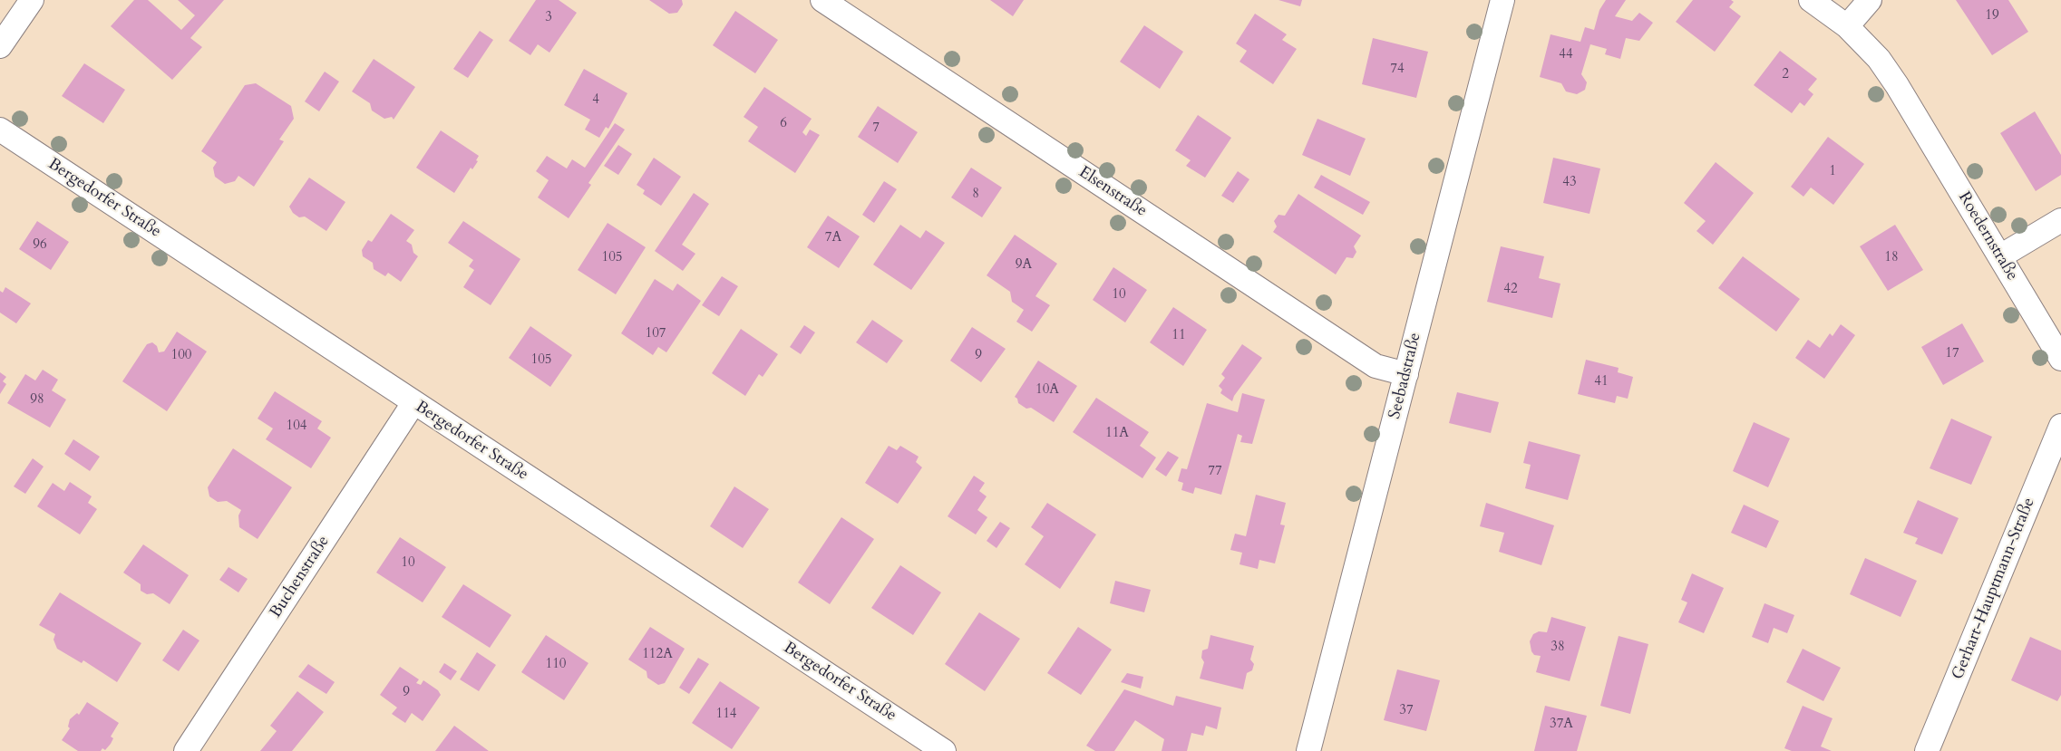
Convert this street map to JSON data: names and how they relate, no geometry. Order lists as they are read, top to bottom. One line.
{"streets":{"street":["Elsenstraße","Bergedorfer Straße","Roedernstraße","Seebadstraße","Buchenstraße","Gerhart-Hauptmann-Straße"]},"crossings":[["Elsenstraße","Seebadstraße"],["Bergedorfer Straße","Buchenstraße"]],"house_numbers":["19","3","44","74","2","4","6","7","1","43","8","7A","96","105","18","9A","42","10","107","11","17","100","9","105","41","10A","98","104","11A","77","10","38","112A","110","9","37","114","37A"]}
